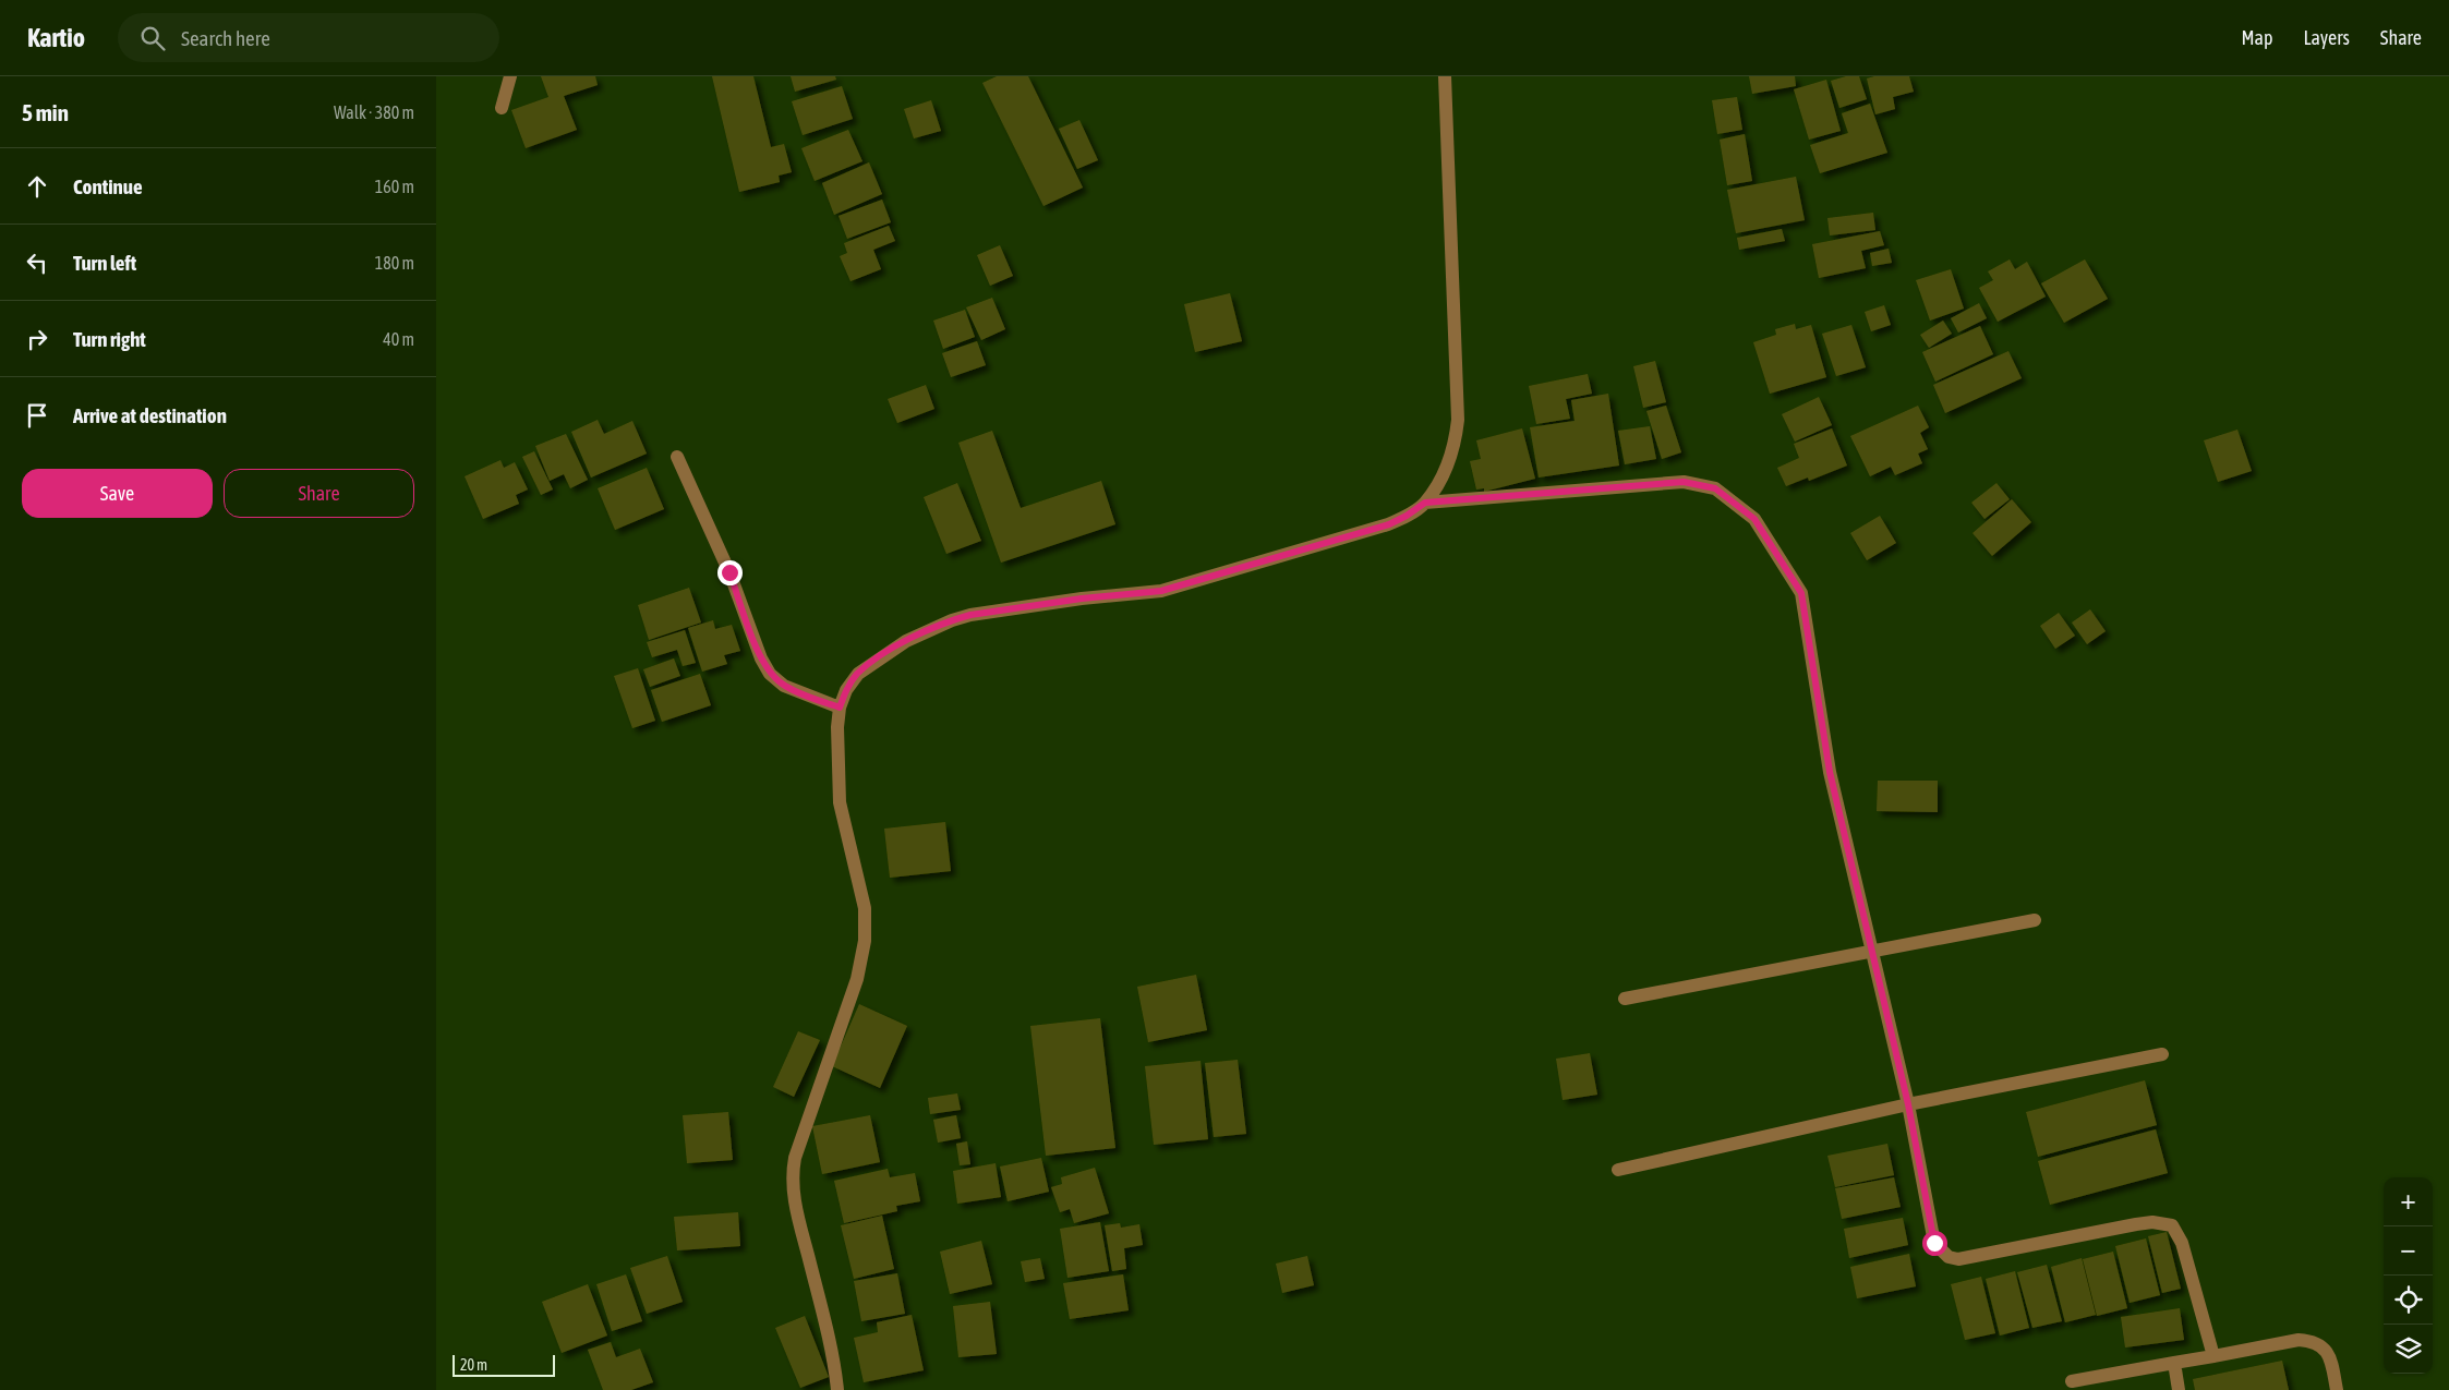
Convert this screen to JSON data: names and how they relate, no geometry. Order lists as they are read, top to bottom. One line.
{"scale_bar":"20 m","page":{"header":"Kartio","search":"Search here","nav":["Map","Layers","Share"],"heading":["5 min","Walk · 380 m"],"list":[["Continue","160 m"],["Turn left","180 m"],["Turn right","40 m"],"Arrive at destination"],"buttons":["Save","Share"],"map_buttons":["+","−"],"scale":"20 m"}}
